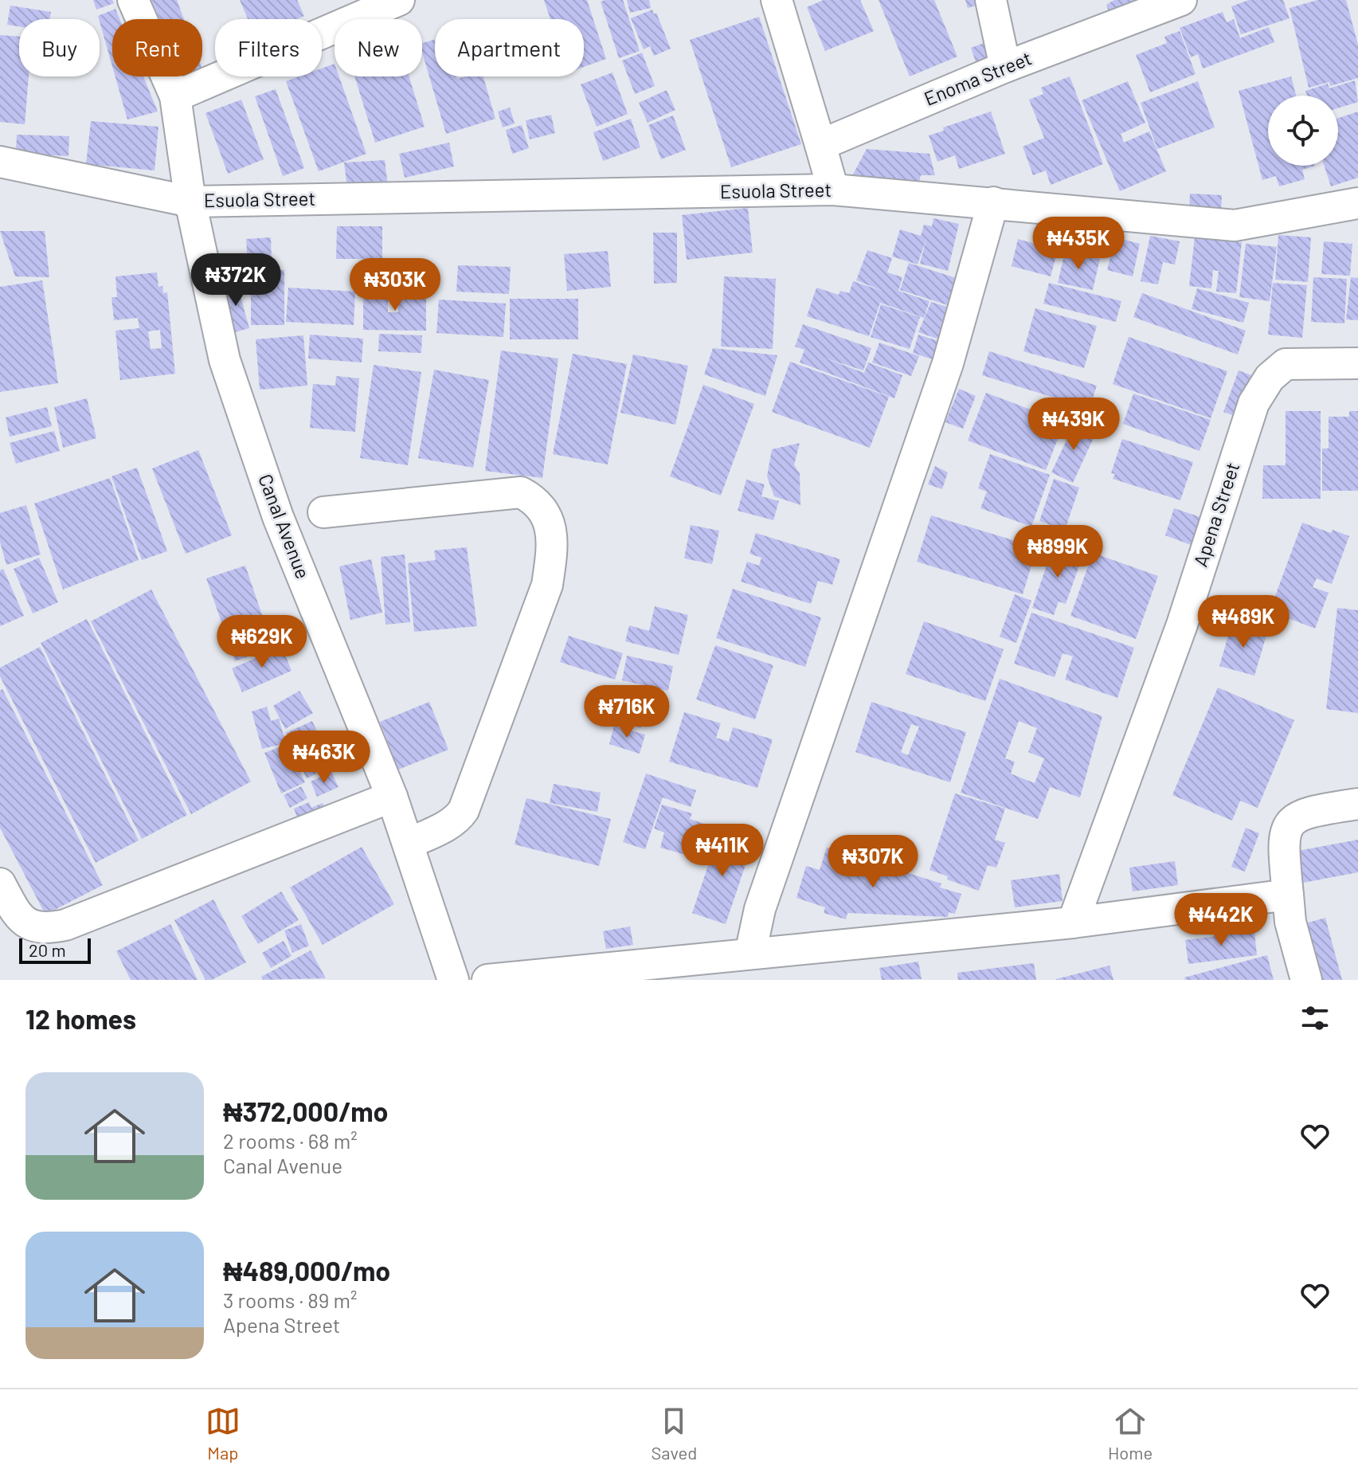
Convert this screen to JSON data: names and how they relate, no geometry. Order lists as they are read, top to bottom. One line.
{"streets":{"street":["Enoma Street","Esuola Street","Apena Street","Canal Avenue"]},"crossings":[["Esuola Street","Canal Avenue"]],"scale_bar":"20 m","page":{"chip":["Buy","Rent","Filters","New","Apartment"],"price":["₦435K","₦372K","₦303K","₦439K","₦899K","₦489K","₦629K","₦716K","₦463K","₦411K","₦307K","₦442K"],"scale":"20 m","heading":"12 homes","list":[{"name":"₦372,000/mo","note":"2 rooms · 68 m² · Canal Avenue"},{"name":"₦489,000/mo","note":"3 rooms · 89 m² · Apena Street"}],"tabs":["Map","Saved","Home"]}}
